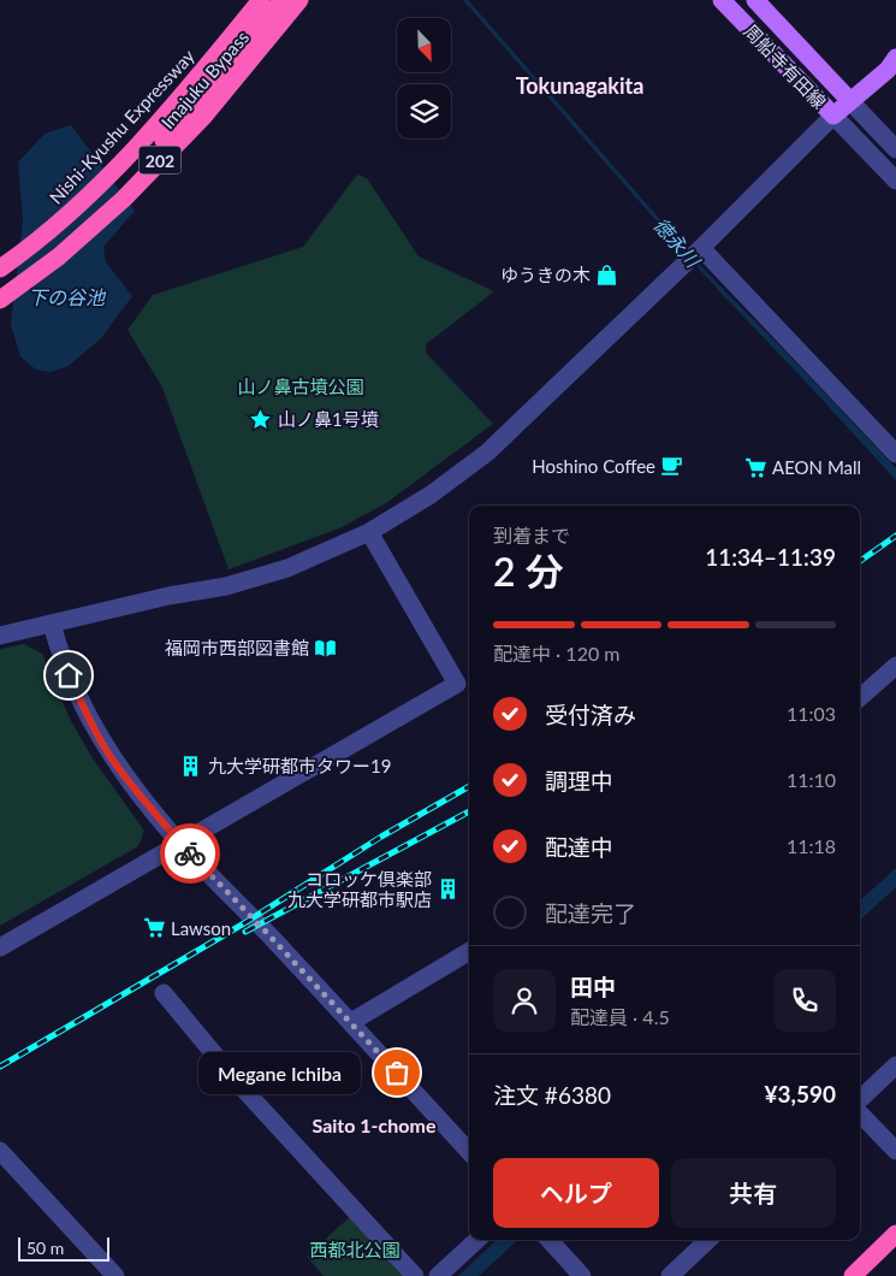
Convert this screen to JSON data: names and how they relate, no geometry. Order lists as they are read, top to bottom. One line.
{"streets":{"highway":["Imajuku Bypass","Nishi-Kyushu Expressway","202"],"main road":["周船寺有田線"]},"districts":["Tokunagakita","Saito 1-chome"],"water":["徳永川","下の谷池"],"parks":["山ノ鼻古墳公園","西都北公園"],"places":{"shop":["ゆうきの木"],"place":["山ノ鼻1号墳"],"cafe":["Hoshino Coffee"],"supermarket":["AEON Mall","Lawson"],"library":["福岡市西部図書館"],"building":["九大学研都市タワー19","コロッケ倶楽部 九大学研都市駅店"],"other":["Megane Ichiba"]},"scale_bar":"50 m","north":"bottom right","page":{"heading":["2 分","到着まで","11:34–11:39"],"panel":["田中","配達員 · 4.5","注文 #6380","¥3,590"],"bar":"配達中 · 120 m","list":[["受付済み","11:03"],["調理中","11:10"],["配達中","11:18"],"配達完了"],"bubble":"Megane Ichiba","buttons":["ヘルプ","共有"],"scale":"50 m"}}
